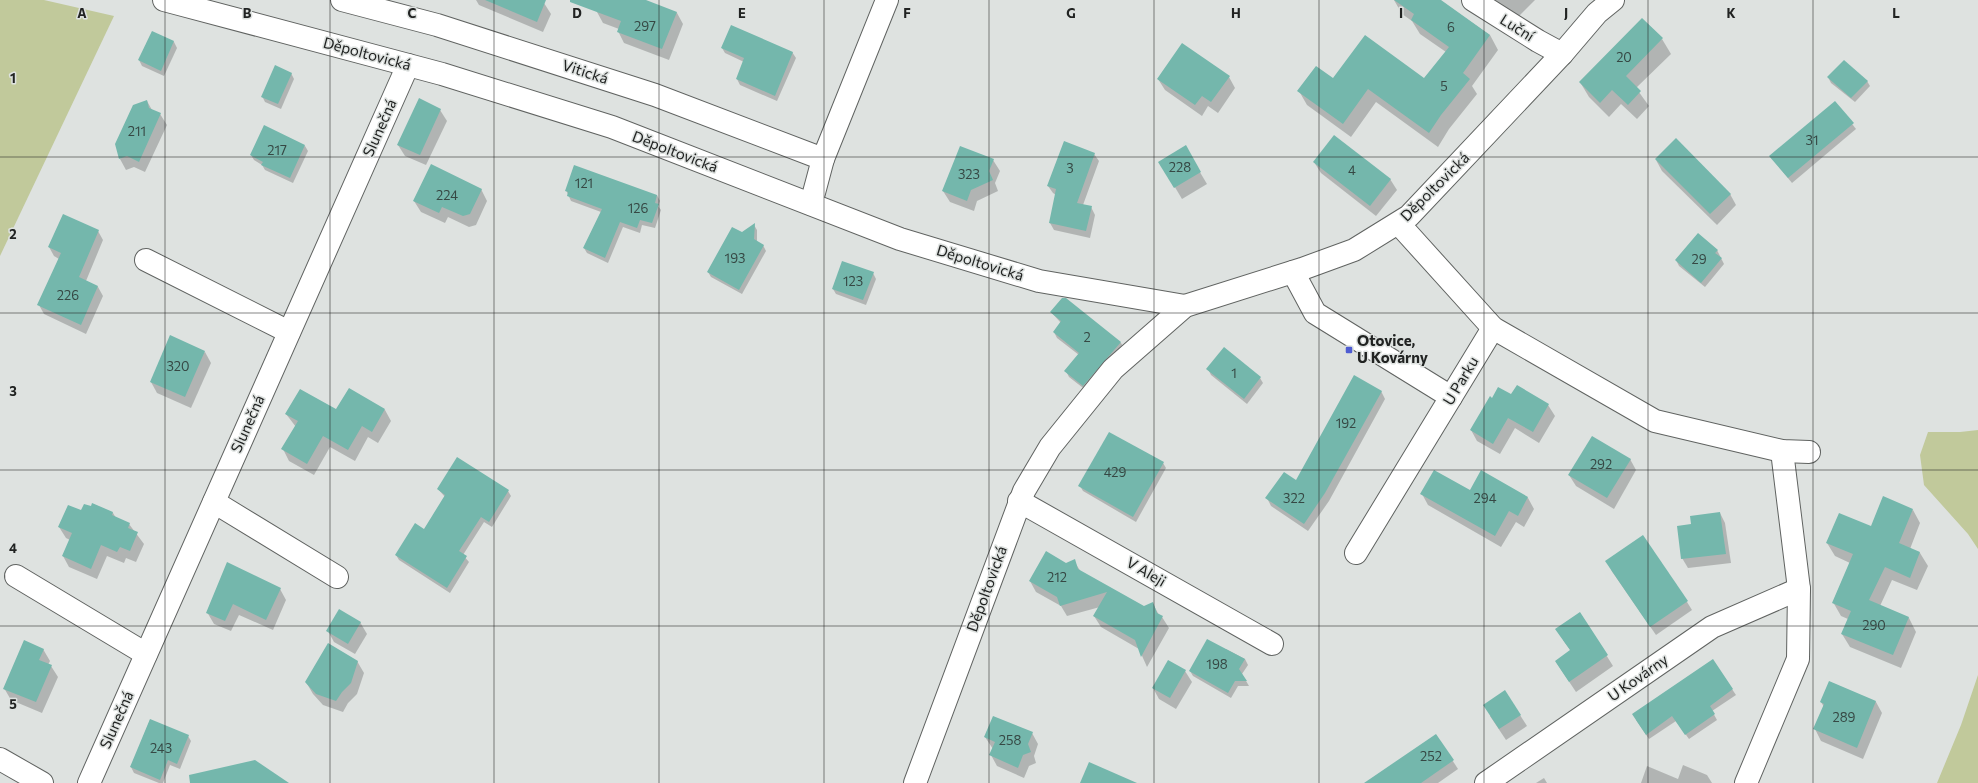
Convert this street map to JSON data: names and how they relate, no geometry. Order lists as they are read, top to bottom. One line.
{"streets":{"street":["Luční","Děpoltovická","Vitická","Slunečná","U Parku","V Aleji","U Kovárny"]},"crossings":[["Luční","Děpoltovická"],["Děpoltovická","Slunečná"],["Děpoltovická","V Aleji"]],"places":{"transit":["Otovice, U Kovárny"]},"house_numbers":["297","6","20","5","211","31","217","228","3","4","323","121","224","126","193","29","123","226","2","320","1","192","292","429","322","294","212","290","198","289","258","243","252"],"grid":{"columns":["A","B","C","D","E","F","G","H","I","J","K","L"],"rows":["1","2","3","4","5"]}}
